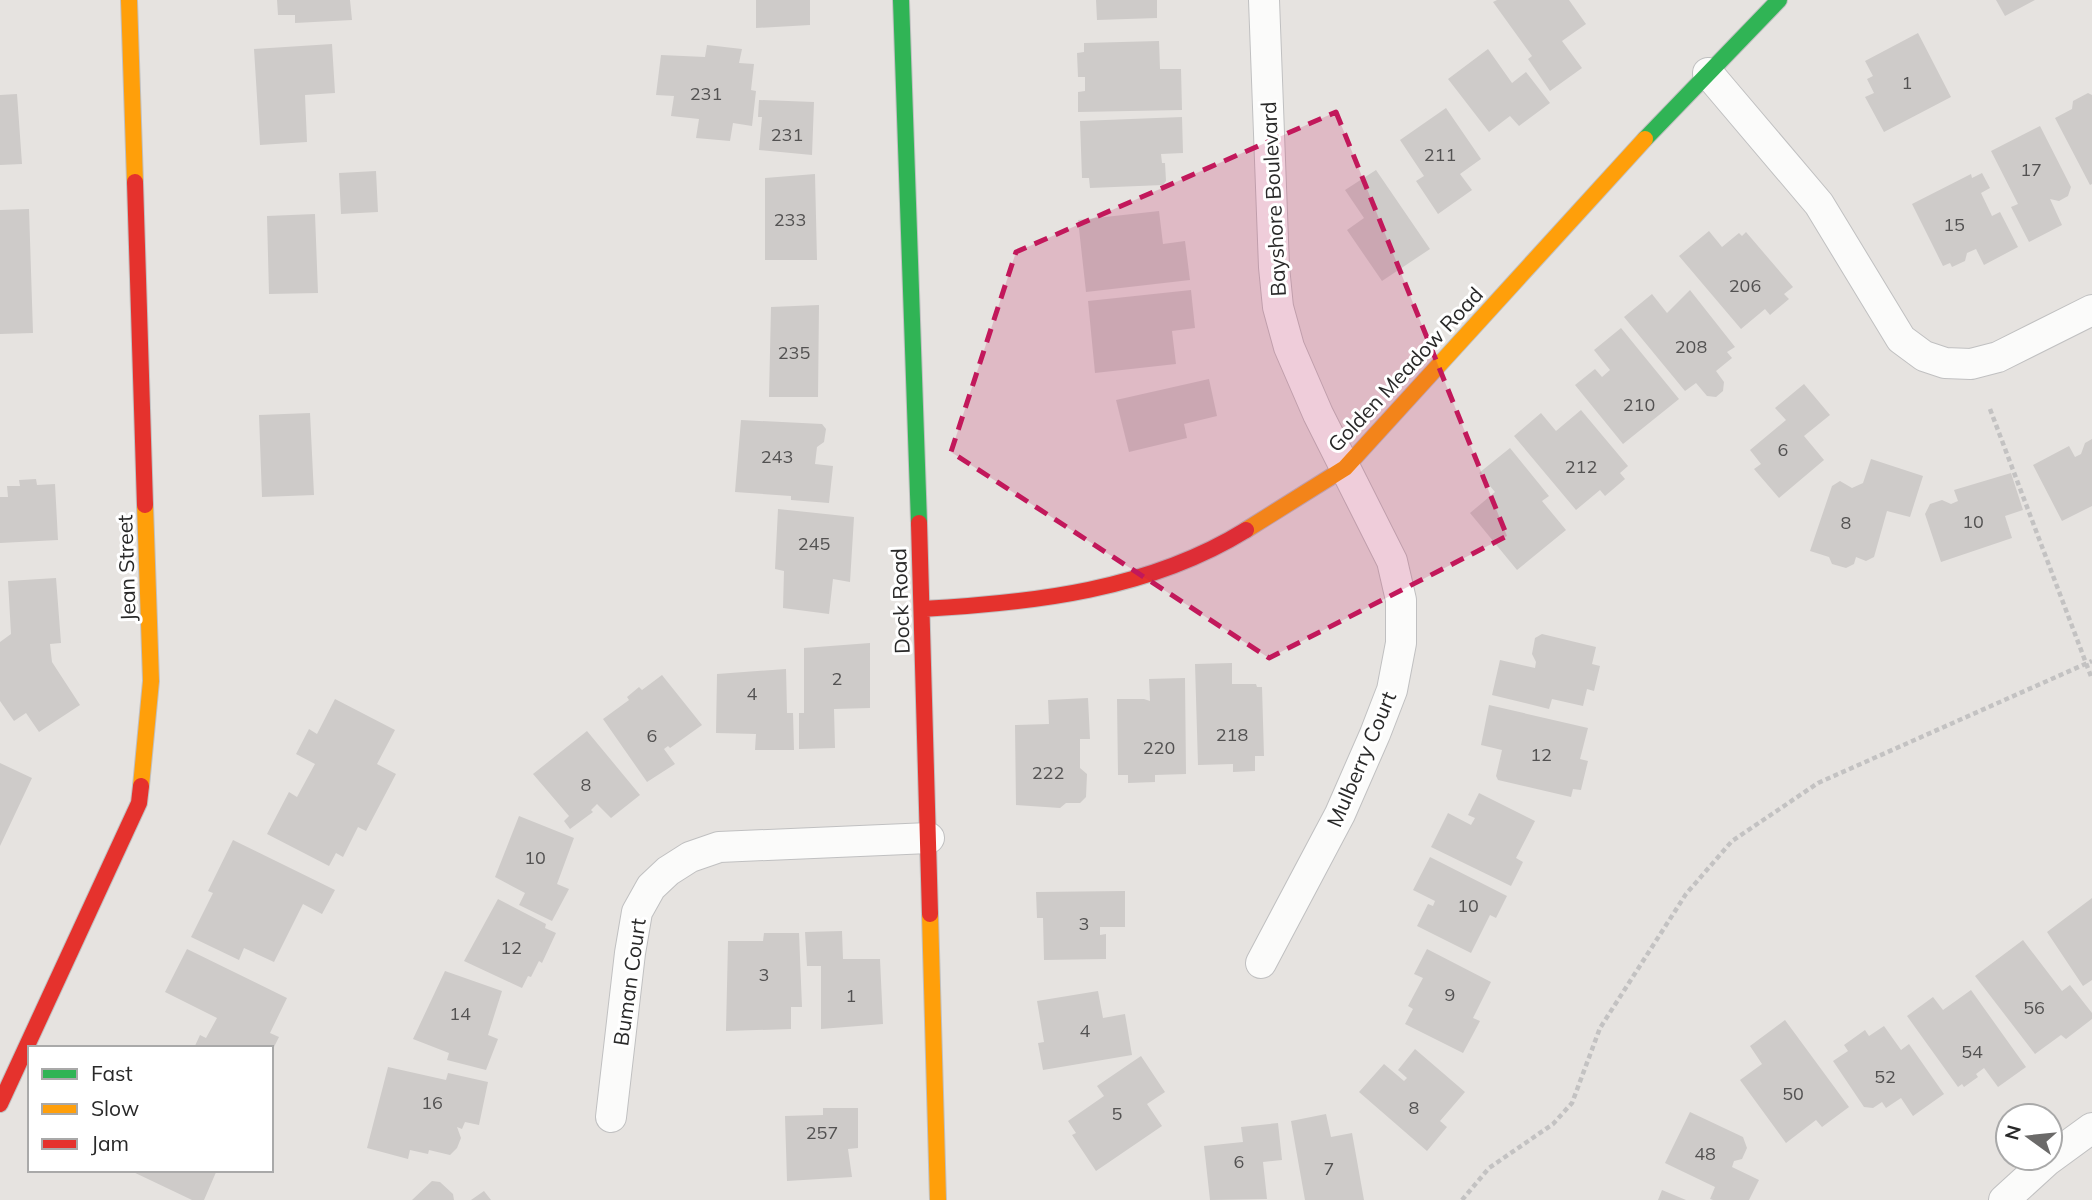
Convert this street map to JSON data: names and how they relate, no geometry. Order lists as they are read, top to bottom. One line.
{"streets":{"street":["Bayshore Boulevard","Golden Meadow Road","Jean Street","Dock Road","Mulberry Court","Buman Court"]},"crossings":[["Bayshore Boulevard","Golden Meadow Road"],["Bayshore Boulevard","Mulberry Court"],["Golden Meadow Road","Dock Road"],["Golden Meadow Road","Mulberry Court"],["Dock Road","Buman Court"]],"house_numbers":["1","231","231","211","17","233","15","206","208","235","210","6","243","212","10","8","245","2","4","218","6","220","12","222","8","10","10","3","12","3","9","1","56","14","4","54","52","50","16","8","5","257","48","6","7"],"legend":["Fast","Slow","Jam"],"north":"left"}
